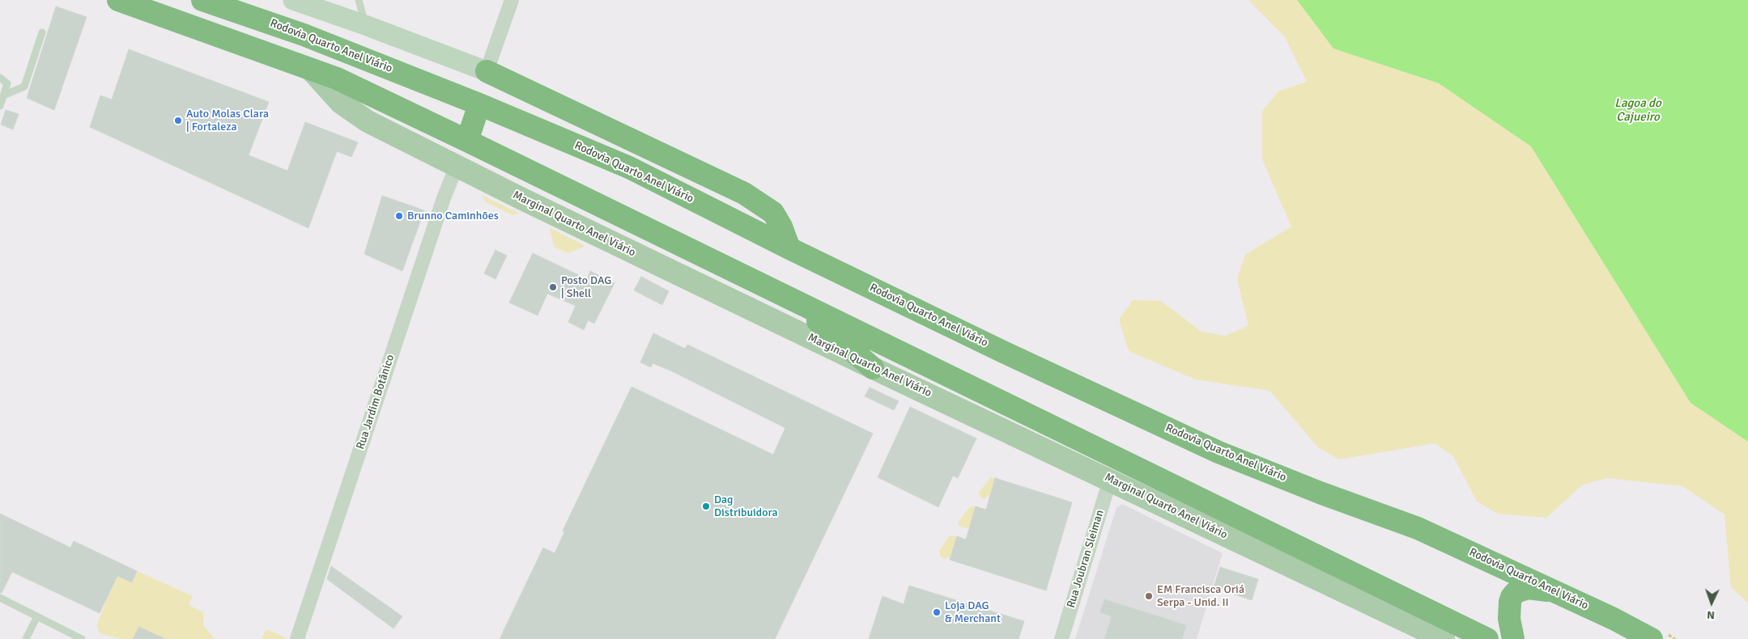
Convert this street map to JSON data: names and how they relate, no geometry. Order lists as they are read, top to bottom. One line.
{"streets":{"highway":["Rodovia Quarto Anel Viário"],"main road":["Marginal Quarto Anel Viário"],"street":["Rua Jardim Botânico","Rua Joubran Sleiman"]},"crossings":[["Marginal Quarto Anel Viário","Rua Jardim Botânico"],["Marginal Quarto Anel Viário","Rua Joubran Sleiman"]],"water":["Lagoa do Cajueiro"],"places":["Auto Molas Clara | Fortaleza","Brunno Caminhões","Posto DAG | Shell","Dag Distribuidora","EM Francisca Oriá Serpa - Unid. II","Loja DAG & Merchant"],"north":"bottom"}
